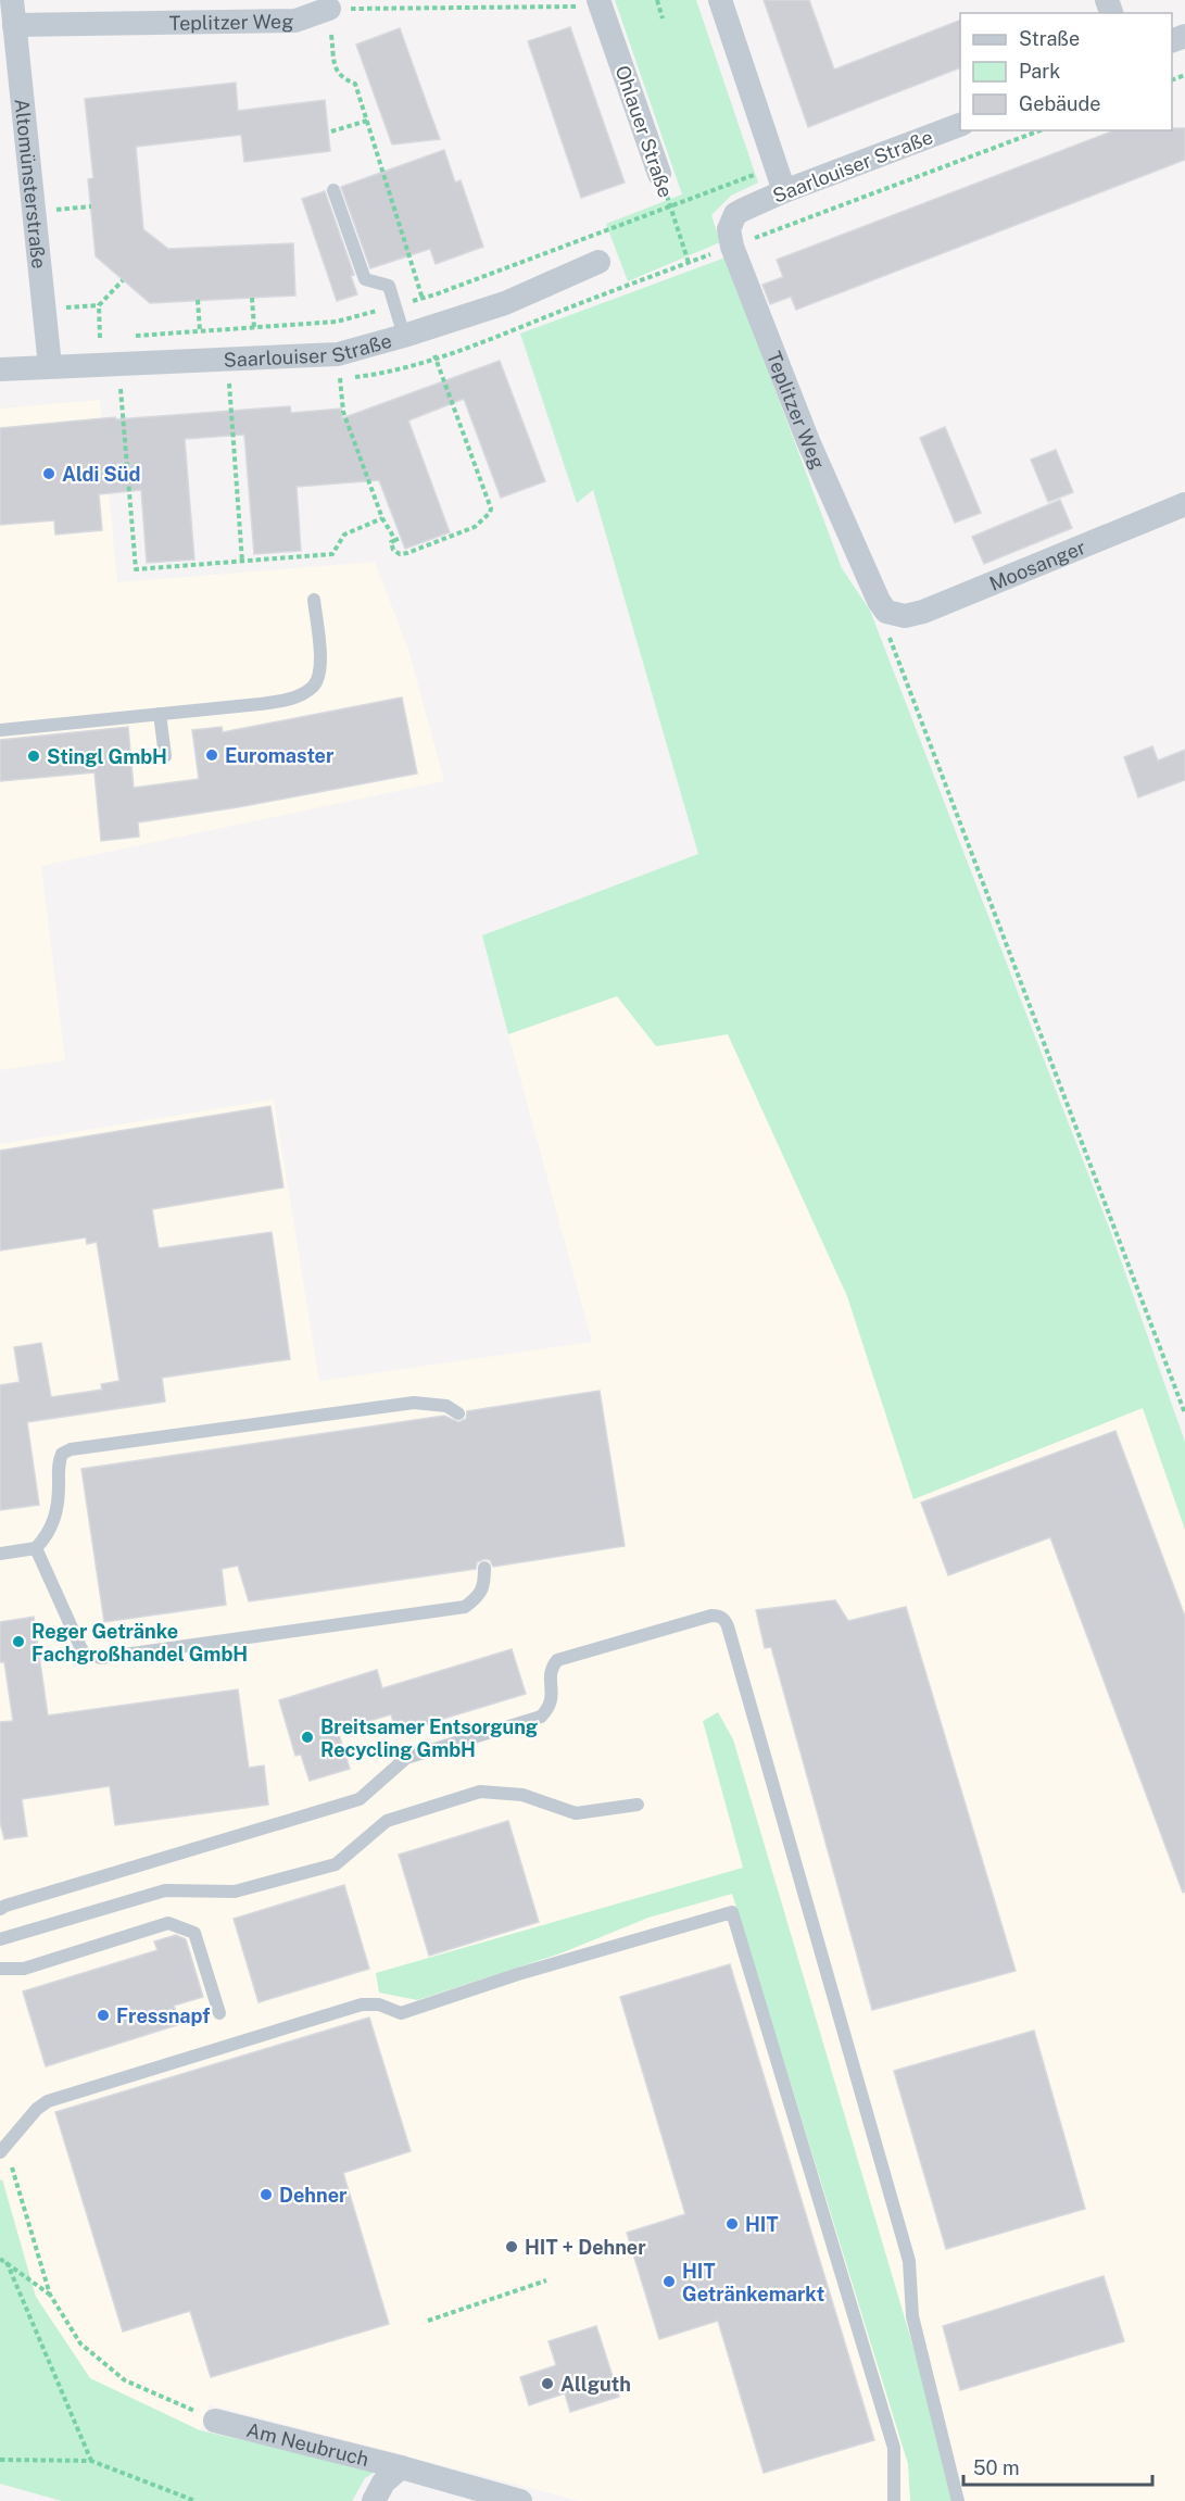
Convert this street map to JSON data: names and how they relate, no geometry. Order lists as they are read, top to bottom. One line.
{"streets":{"street":["Teplitzer Weg","Ohlauer Straße","Saarlouiser Straße","Altomünsterstraße","Moosanger","Am Neubruch"]},"crossings":[["Teplitzer Weg","Saarlouiser Straße"],["Teplitzer Weg","Altomünsterstraße"],["Teplitzer Weg","Moosanger"],["Saarlouiser Straße","Altomünsterstraße"]],"places":["Aldi Süd","Euromaster","Stingl GmbH","Reger Getränke Fachgroßhandel GmbH","Breitsamer Entsorgung Recycling GmbH","Fressnapf","Dehner","HIT","HIT + Dehner","HIT Getränkemarkt","Allguth"],"legend":["Straße","Park","Gebäude"],"scale_bar":"50 m"}
